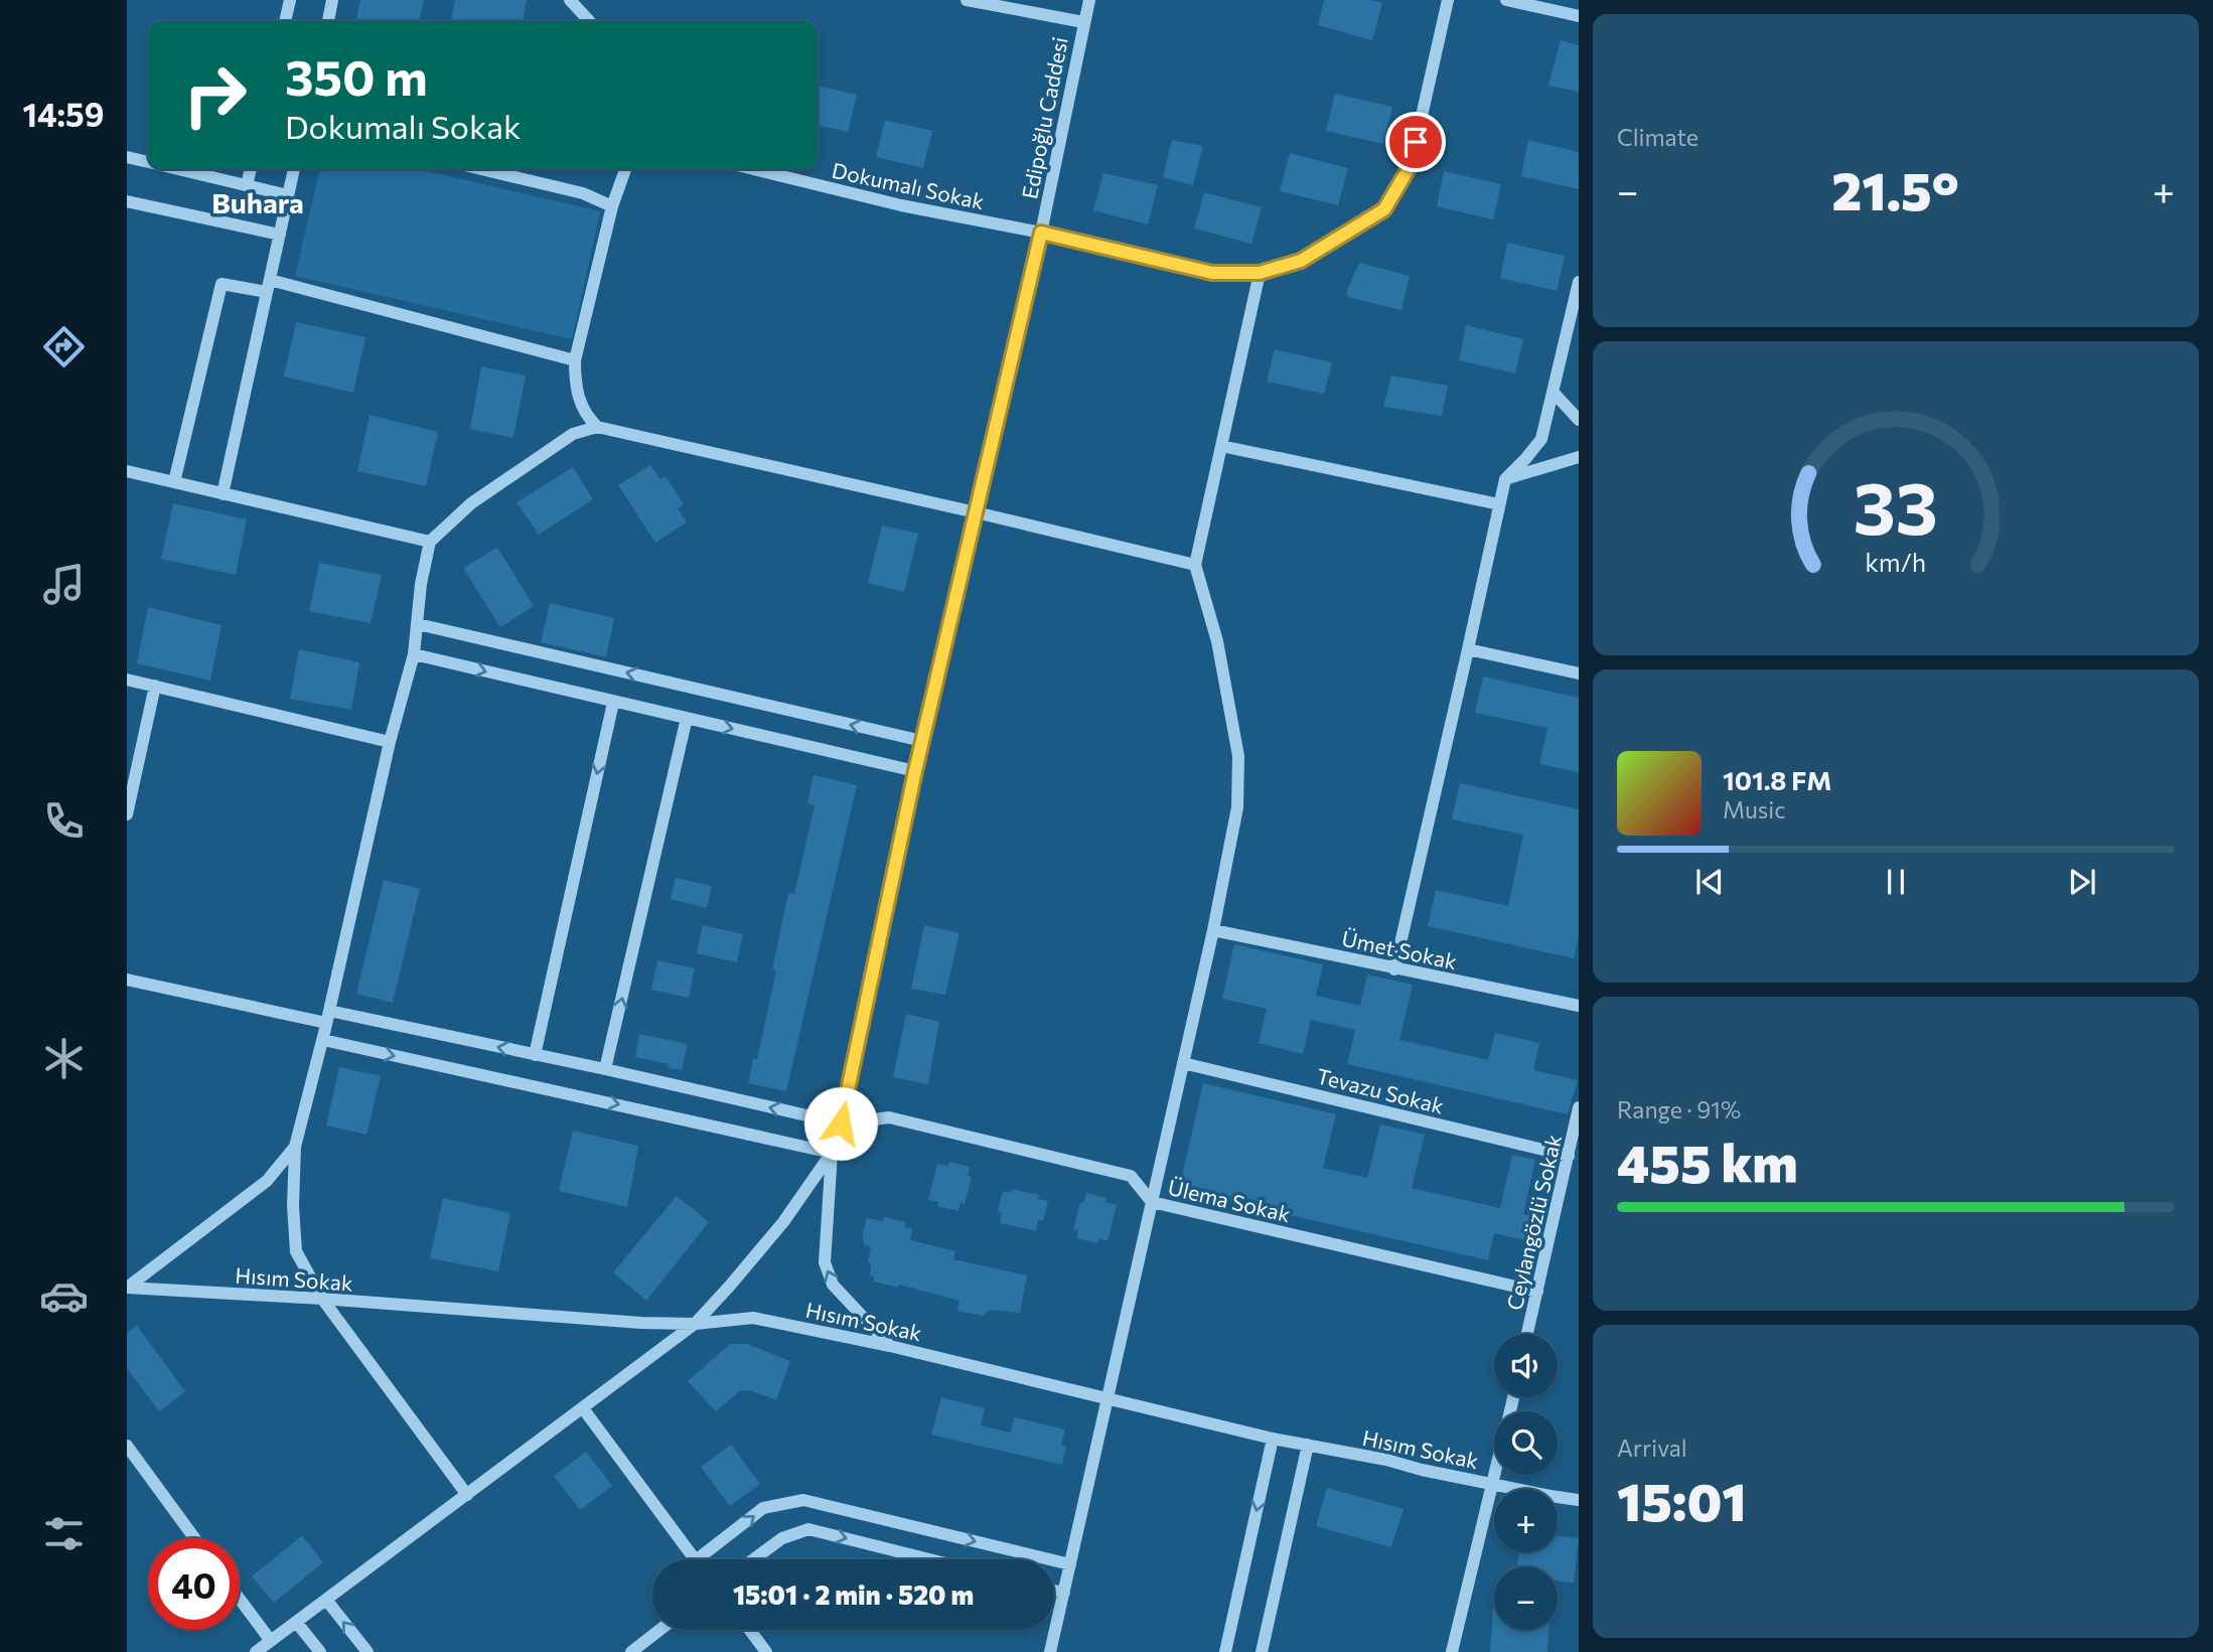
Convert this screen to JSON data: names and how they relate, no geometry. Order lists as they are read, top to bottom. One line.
{"streets":{"street":["Edipoğlu Caddesi","Dokumalı Sokak","Ümet Sokak","Tevazu Sokak","Ülema Sokak","Ceylangözlü Sokak","Hısım Sokak"]},"crossings":[["Edipoğlu Caddesi","Dokumalı Sokak"],["Edipoğlu Caddesi","Ülema Sokak"],["Edipoğlu Caddesi","Hısım Sokak"],["Tevazu Sokak","Ceylangözlü Sokak"],["Ülema Sokak","Ceylangözlü Sokak"]],"districts":["Buhara"],"page":{"tabs":"14:59","tile":["Climate",["Range · 91%","455 km"],["Arrival","15:01"]],"turn":["350 m","Dokumalı Sokak"],"heat":["−","21.5°","+"],"song":["101.8 FM","Music"],"map_buttons":["+","−"],"limit":"40","trip":"15:01 · 2 min · 520 m","gauge":["33","km/h"]}}
